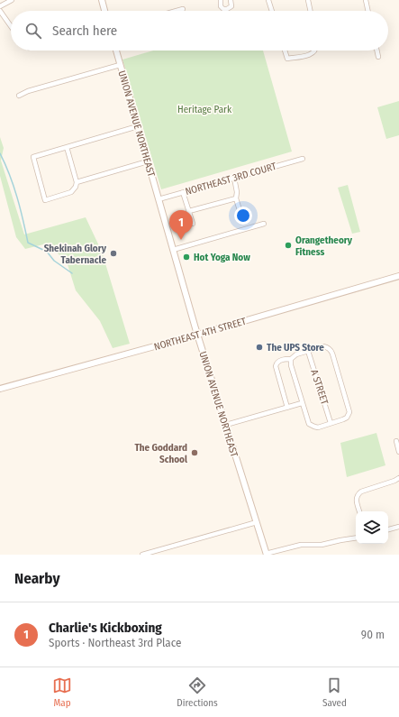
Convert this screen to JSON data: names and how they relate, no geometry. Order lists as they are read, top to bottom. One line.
{"streets":{"street":["UNION AVENUE NORTHEAST","NORTHEAST 3RD COURT","NORTHEAST 4TH STREET","A STREET"]},"crossings":[["UNION AVENUE NORTHEAST","NORTHEAST 3RD COURT"],["UNION AVENUE NORTHEAST","NORTHEAST 4TH STREET"]],"parks":["Heritage Park"],"places":["Orangetheory Fitness","Shekinah Glory Tabernacle","Hot Yoga Now","The UPS Store","The Goddard School"],"page":{"search":"Search here","pins":"1","heading":"Nearby","list":[{"mark":"1","name":"Charlie's Kickboxing","note":"Sports · Northeast 3rd Place","value":"90 m"}],"nav":["Map","Directions","Saved"]}}
